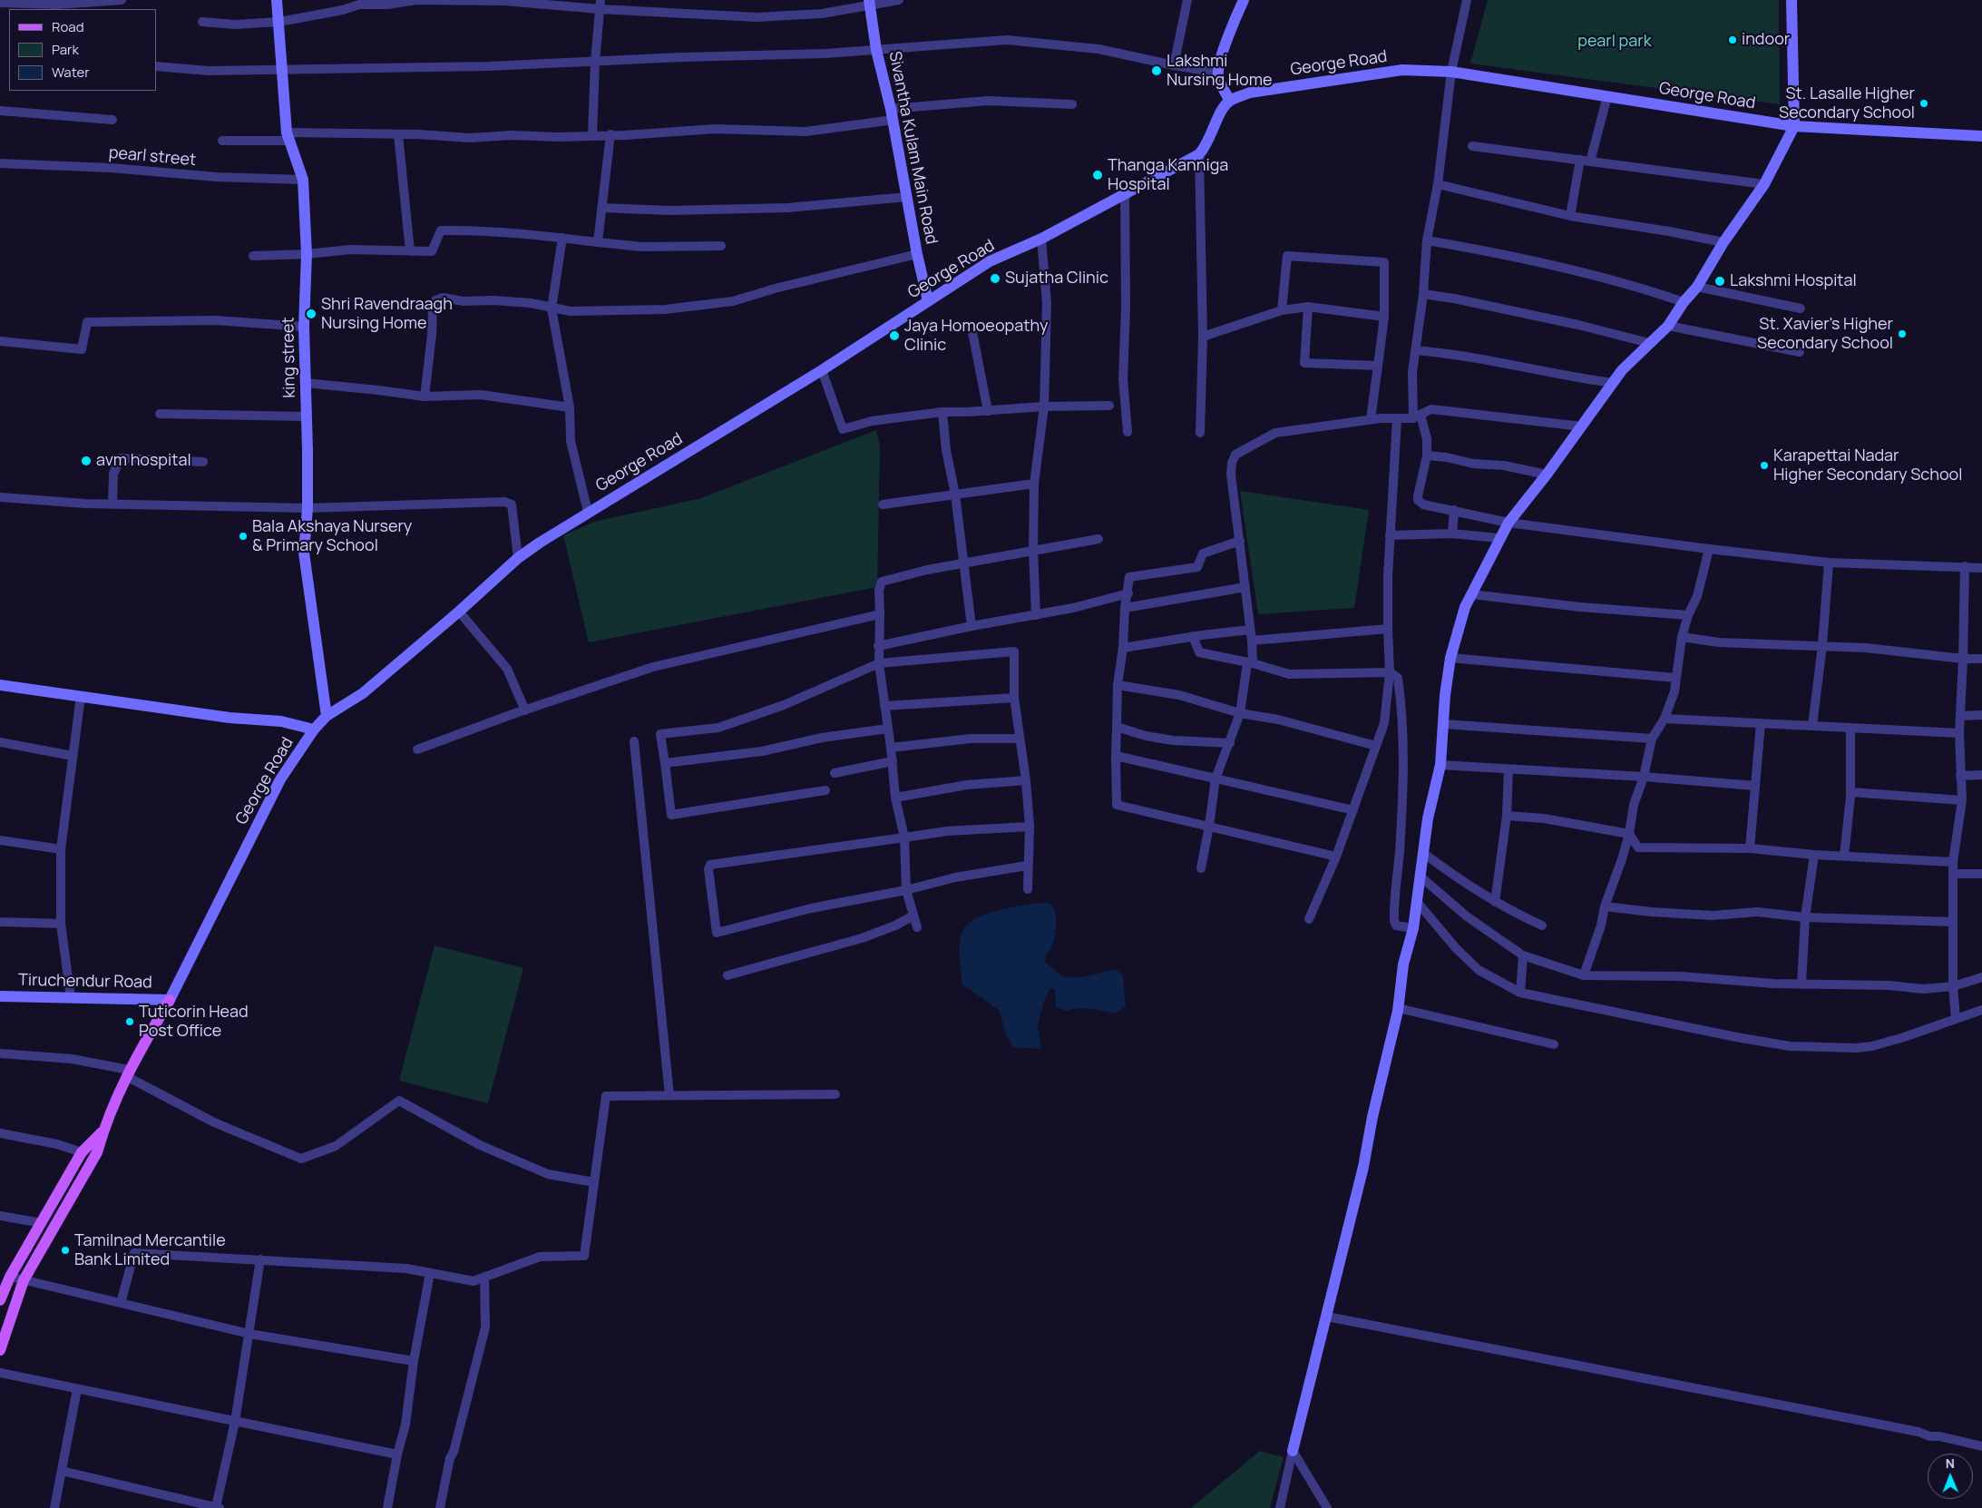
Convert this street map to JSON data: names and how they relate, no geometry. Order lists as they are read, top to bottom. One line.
{"streets":{"street":["George Road","Sivantha Kulam Main Road","pearl street","king street","Tiruchendur Road"]},"crossings":[["George Road","Sivantha Kulam Main Road"],["George Road","king street"],["George Road","Tiruchendur Road"],["pearl street","king street"]],"parks":["pearl park"],"places":["indoor","Lakshmi Nursing Home","St. Lasalle Higher Secondary School","Thanga Kanniga Hospital","Sujatha Clinic","Lakshmi Hospital","Shri Ravendraagh Nursing Home","St. Xavier's Higher Secondary School","Jaya Homoeopathy Clinic","avm hospital","Karapettai Nadar Higher Secondary School","Bala Akshaya Nursery & Primary School","Tuticorin Head Post Office","Tamilnad Mercantile Bank Limited"],"legend":["Road","Park","Water"],"north":"top"}
